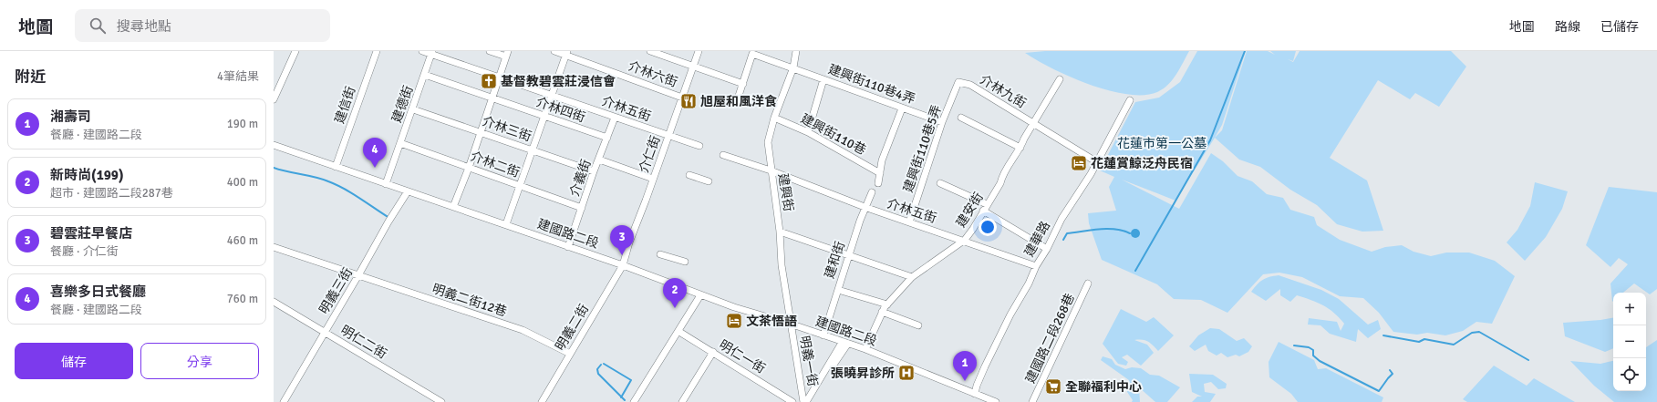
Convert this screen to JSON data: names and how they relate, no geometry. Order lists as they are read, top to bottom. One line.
{"streets":{"street":["介林六街","建興街110巷4弄","介林九街","建德街","建信街","介林五街","介林四街","介林三街","建興街110巷","建興街110巷5弄","介仁街","介林二街","介義街","建興街","建安街","建國路二段","建華路","建和街","明義三街","明義二街12巷","明義二街","建國路二段268巷","明仁二街","明仁一街","明義一街"]},"crossings":[["介林六街","介仁街"],["建興街110巷4弄","建興街110巷5弄"],["建興街110巷4弄","建興街"],["介林九街","建興街110巷5弄"],["介林九街","建安街"],["介林九街","建華路"],["建德街","介林五街"],["建德街","介林四街"],["建德街","介林三街"],["建德街","介林二街"],["建德街","建國路二段"],["建信街","建國路二段"],["介林五街","建興街110巷5弄"],["介林五街","介仁街"],["介林五街","介義街"],["介林五街","建興街"],["介林五街","建安街"],["介林五街","建華路"],["介林五街","建和街"],["介林四街","介義街"],["介林三街","介義街"],["建興街110巷","建興街"],["介仁街","建國路二段"],["介仁街","明義二街"],["介林二街","介義街"],["介義街","建國路二段"],["建興街","建國路二段"],["建興街","明義一街"],["建安街","建國路二段"],["建國路二段","建華路"],["建國路二段","建和街"],["建國路二段","明義三街"],["建國路二段","明義二街"],["建國路二段","明義一街"],["明義三街","明義二街12巷"],["明義三街","明仁二街"],["明義二街12巷","明義二街"]],"parks":["花蓮市第一公墓"],"places":{"church":["基督教碧雲莊浸信會"],"restaurant":["旭屋和風洋食"],"hotel":["花蓮賞鯨泛舟民宿","文茶悟語"],"hospital":["張曉昇診所"],"supermarket":["全聯福利中心"]},"page":{"header":"地圖","search":"搜尋地點","nav":["地圖","路線","已儲存"],"heading":["附近","4筆結果"],"list":[{"mark":"1","name":"湘壽司","note":"餐廳 · 建國路二段","value":"190 m"},{"mark":"2","name":"新時尚(199)","note":"超市 · 建國路二段287巷","value":"400 m"},{"mark":"3","name":"碧雲莊早餐店","note":"餐廳 · 介仁街","value":"460 m"},{"mark":"4","name":"喜樂多日式餐廳","note":"餐廳 · 建國路二段","value":"760 m"}],"pins":["4","3","2","1"],"map_buttons":["+","−"],"buttons":["儲存","分享"]}}
